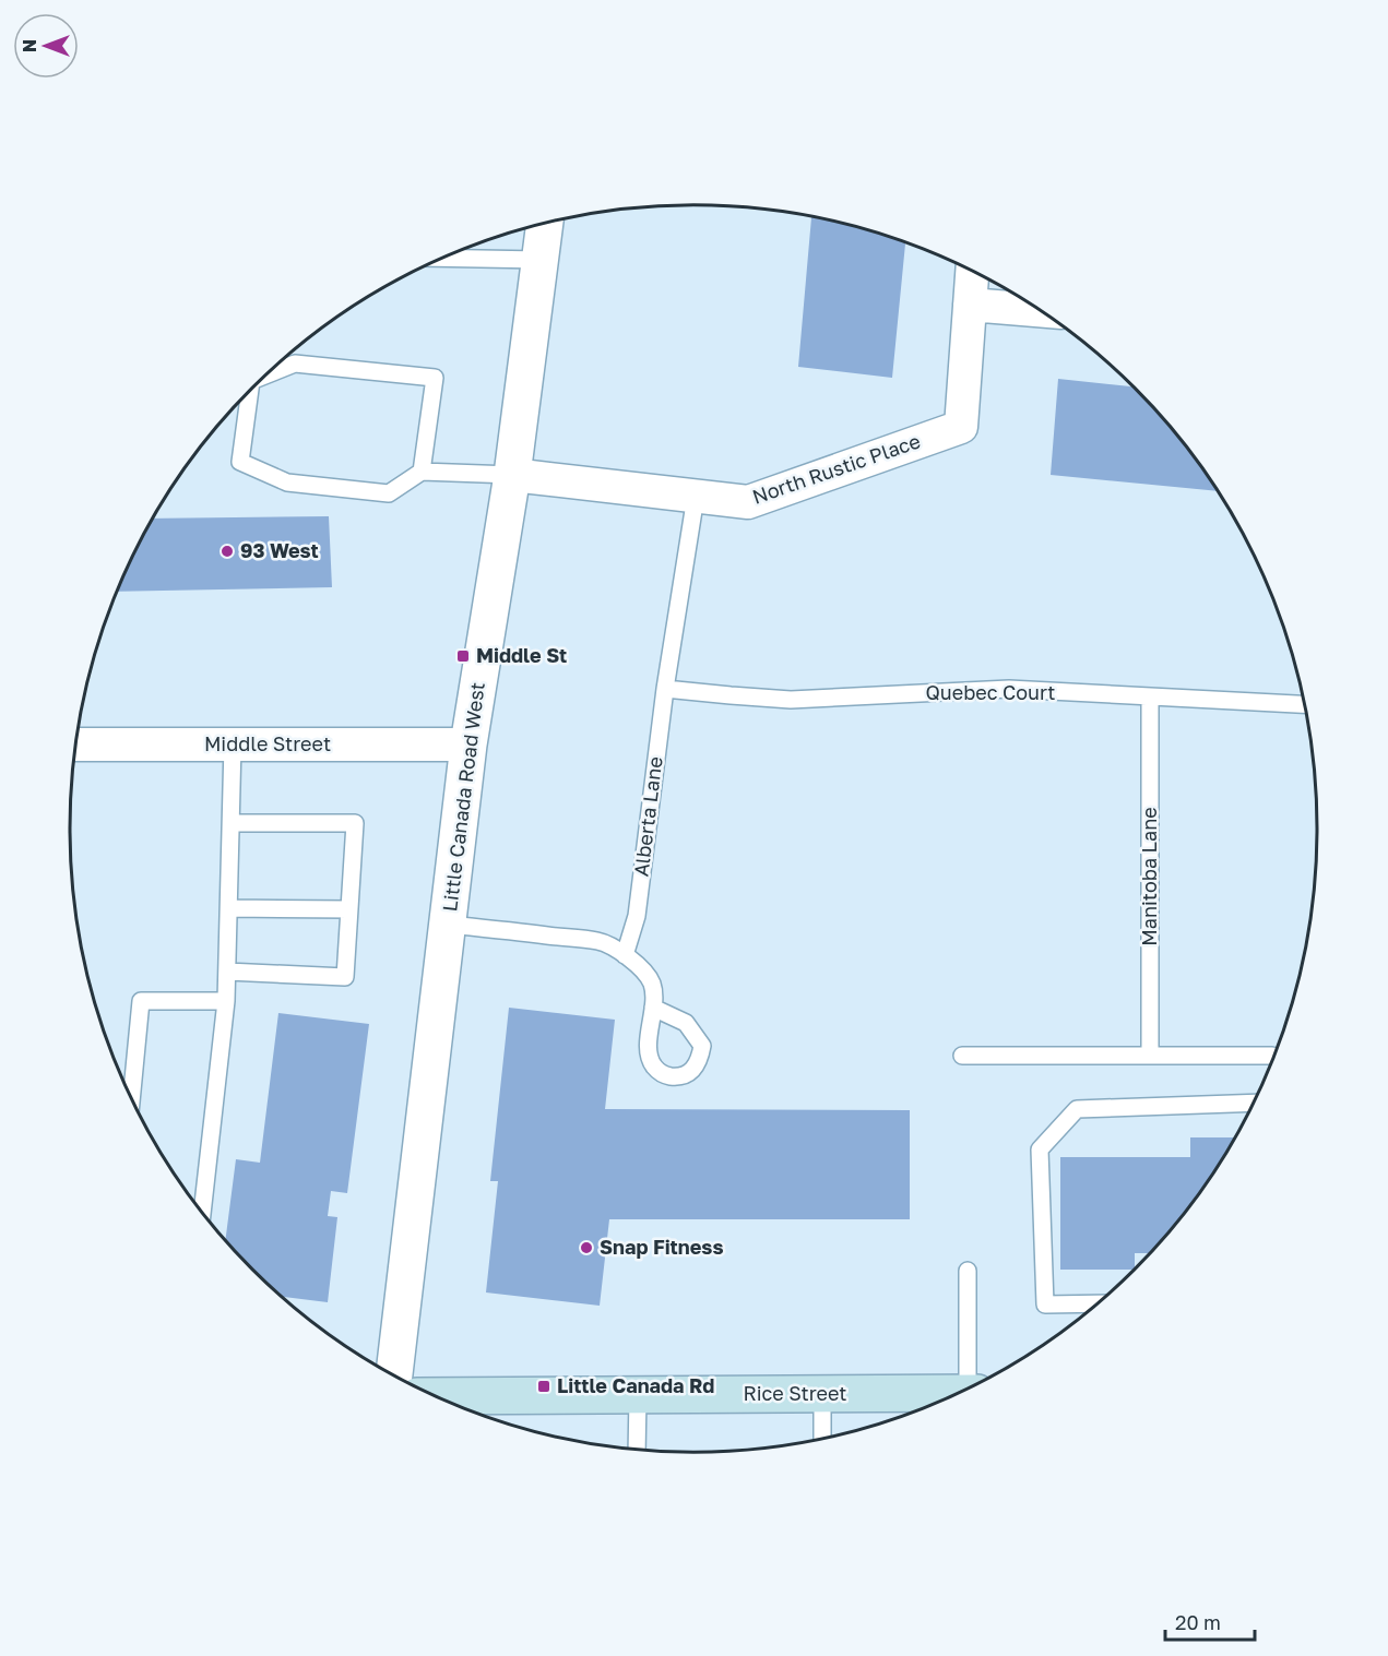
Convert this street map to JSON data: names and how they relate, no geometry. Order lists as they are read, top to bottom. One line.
{"streets":{"main road":["Rice Street"],"street":["North Rustic Place","Middle Street","Little Canada Road West"],"lane":["Quebec Court","Alberta Lane","Manitoba Lane"]},"crossings":[["North Rustic Place","Little Canada Road West"],["North Rustic Place","Alberta Lane"],["Quebec Court","Alberta Lane"],["Quebec Court","Manitoba Lane"],["Middle Street","Little Canada Road West"]],"places":{"other":["93 West","Snap Fitness"],"transit":["Middle St","Little Canada Rd"]},"scale_bar":"20 m","north":"left"}
